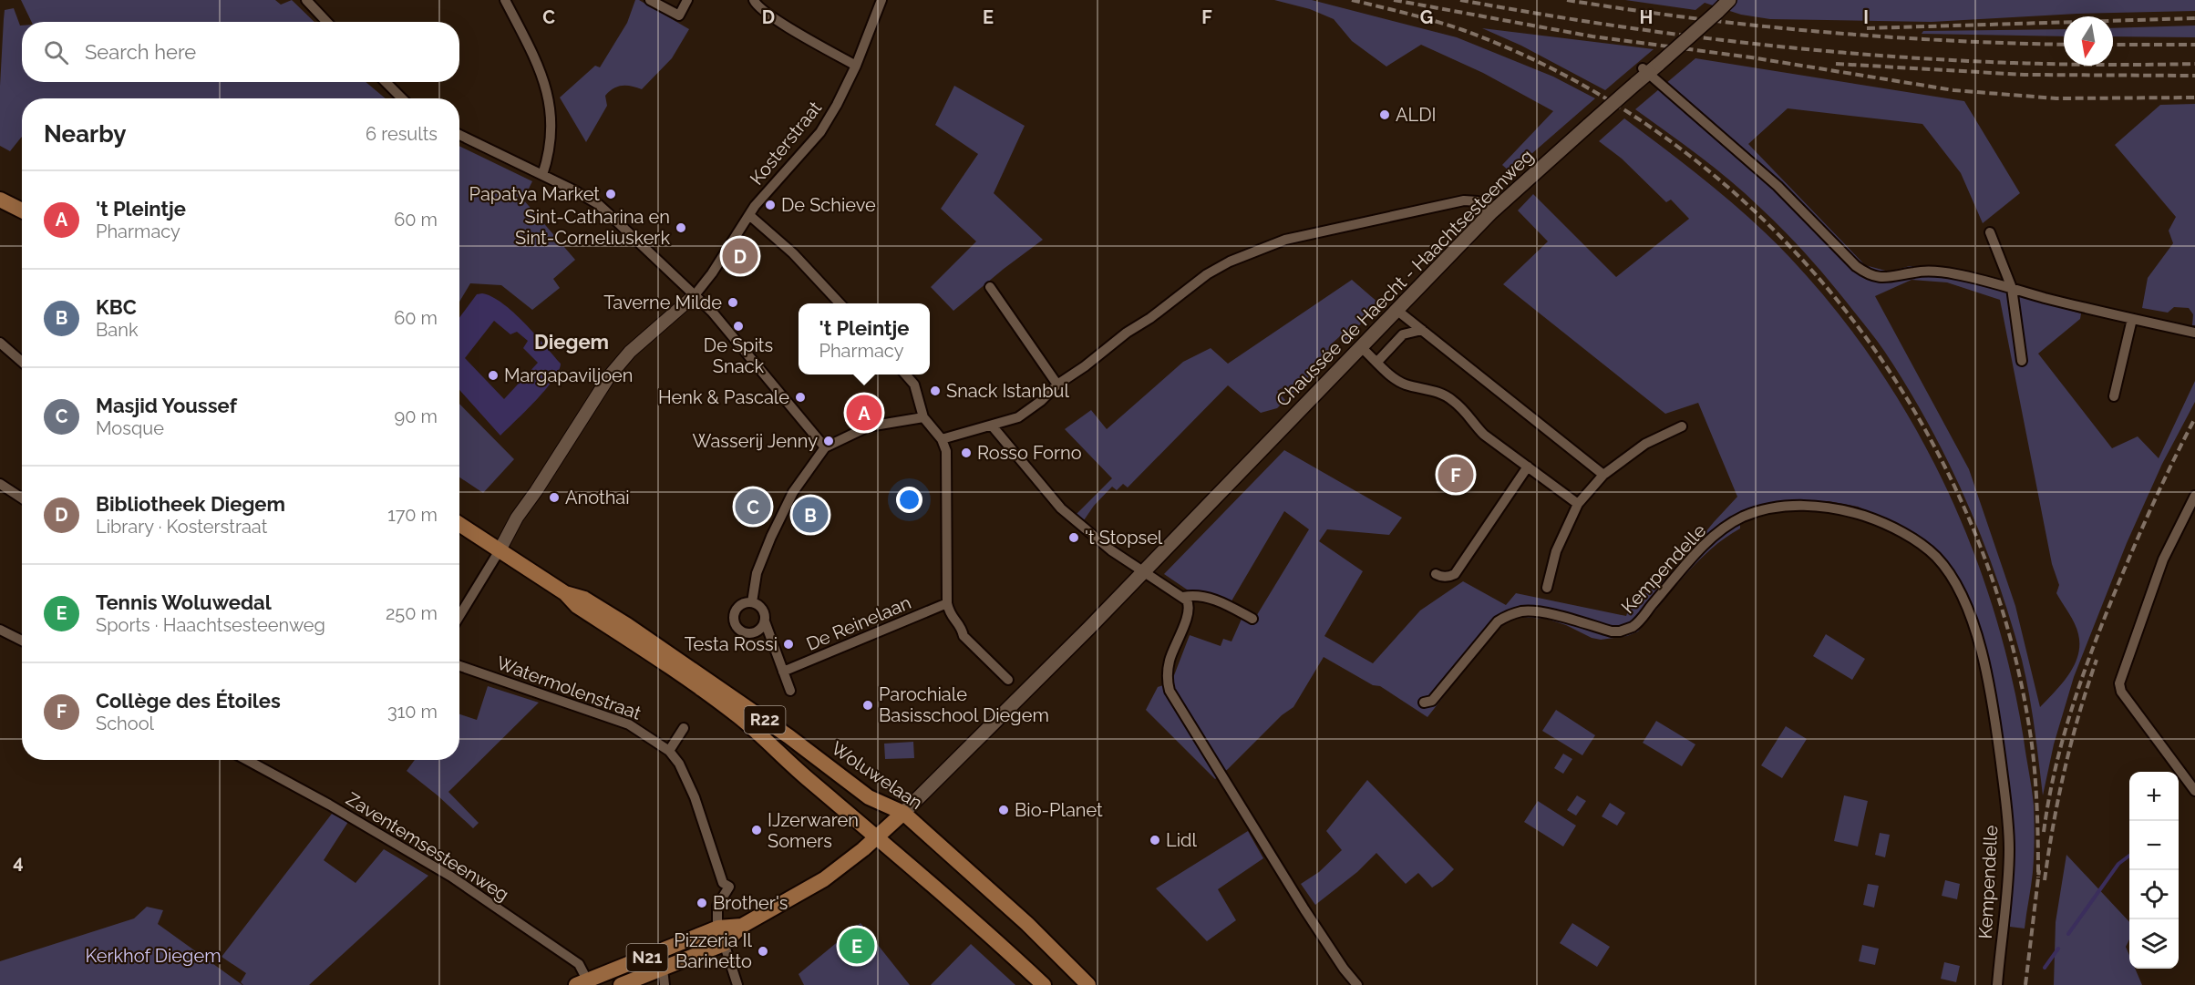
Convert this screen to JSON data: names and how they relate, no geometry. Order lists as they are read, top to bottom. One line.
{"streets":{"main road":["Chaussée de Haecht - Haachtsesteenweg","R22","Woluwelaan","N21"],"street":["Kosterstraat","Kempendelle","De Reinelaan","Watermolenstraat","Zaventemsesteenweg"]},"crossings":[["Chaussée de Haecht - Haachtsesteenweg","N21"],["Watermolenstraat","N21"],["Woluwelaan","N21"],["Zaventemsesteenweg","N21"]],"districts":["Diegem"],"parks":["Kerkhof Diegem"],"places":["ALDI","Papatya Market","De Schieve","Sint-Catharina en Sint-Corneliuskerk","Taverne Milde","De Spits Snack","Margapaviljoen","Snack Istanbul","Henk & Pascale","Wasserij Jenny","Rosso Forno","Anothai","'t Stopsel","Testa Rossi","Parochiale Basisschool Diegem","Bio-Planet","IJzerwaren Somers","Lidl","Brother's","Pizzeria Il Barinetto"],"north":"bottom","page":{"search":"Search here","heading":["Nearby","6 results"],"list":[{"mark":"A","name":"'t Pleintje","note":"Pharmacy","value":"60 m"},{"mark":"B","name":"KBC","note":"Bank","value":"60 m"},{"mark":"C","name":"Masjid Youssef","note":"Mosque","value":"90 m"},{"mark":"D","name":"Bibliotheek Diegem","note":"Library · Kosterstraat","value":"170 m"},{"mark":"E","name":"Tennis Woluwedal","note":"Sports · Haachtsesteenweg","value":"250 m"},{"mark":"F","name":"Collège des Étoiles","note":"School","value":"310 m"}],"pins":["D","A","F","C","B","E"],"popup":["'t Pleintje","Pharmacy"],"map_buttons":["+","−"]},"grid":{"columns":["C","D","E","F","G","H","I"],"rows":["4"]}}
